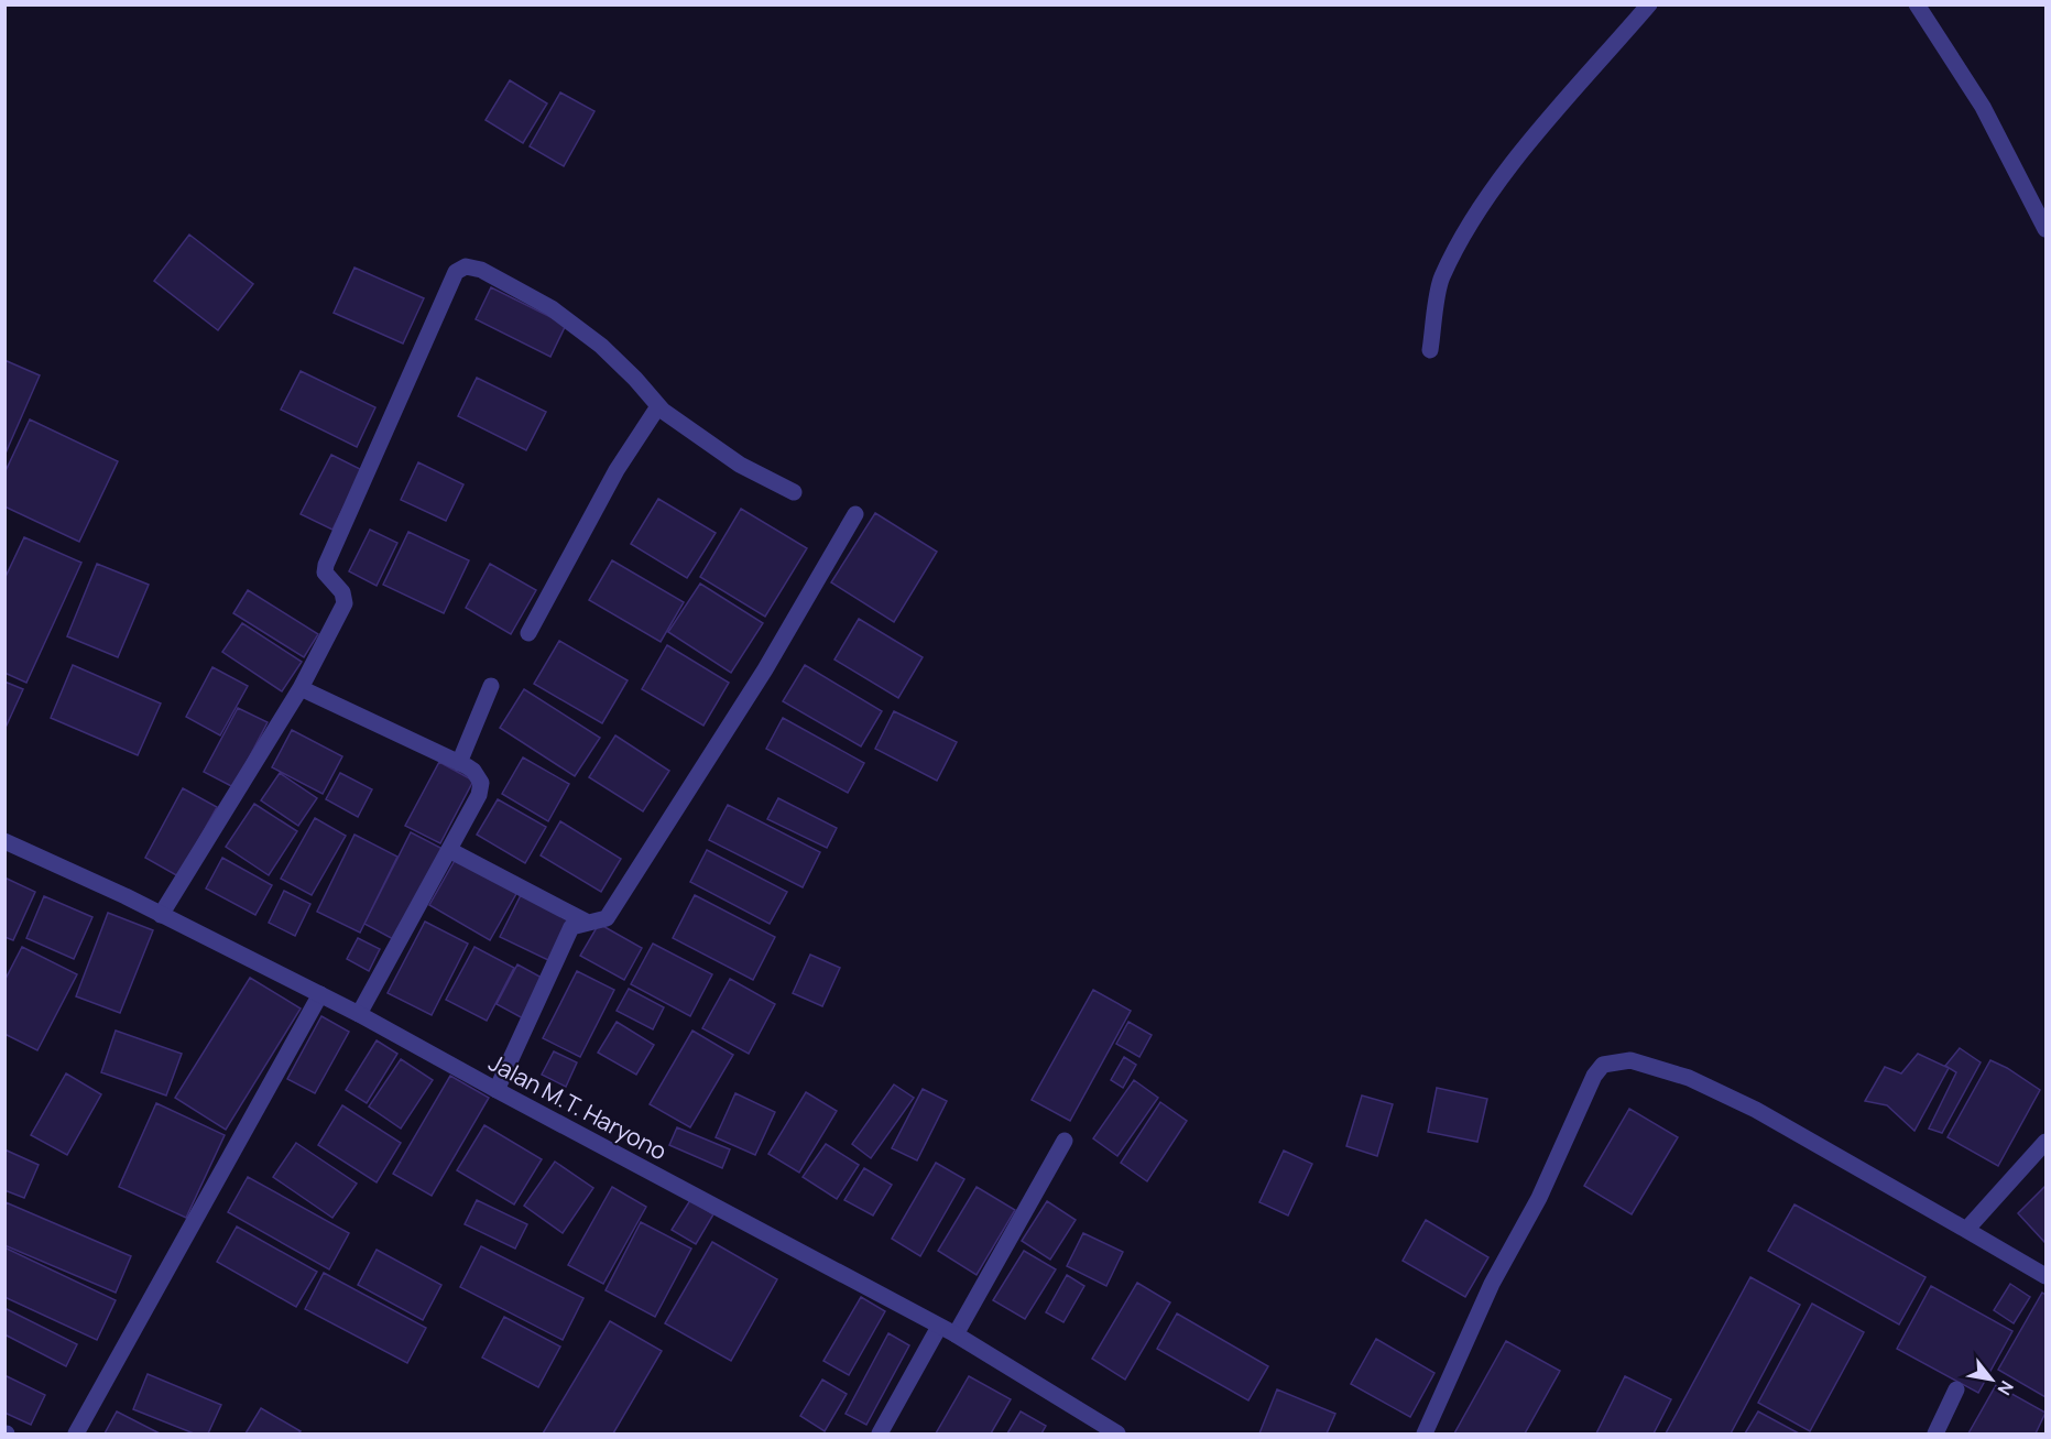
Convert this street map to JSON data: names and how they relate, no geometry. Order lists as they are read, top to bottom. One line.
{"streets":{"street":["Jalan M.T. Haryono"]},"north":"bottom right"}
